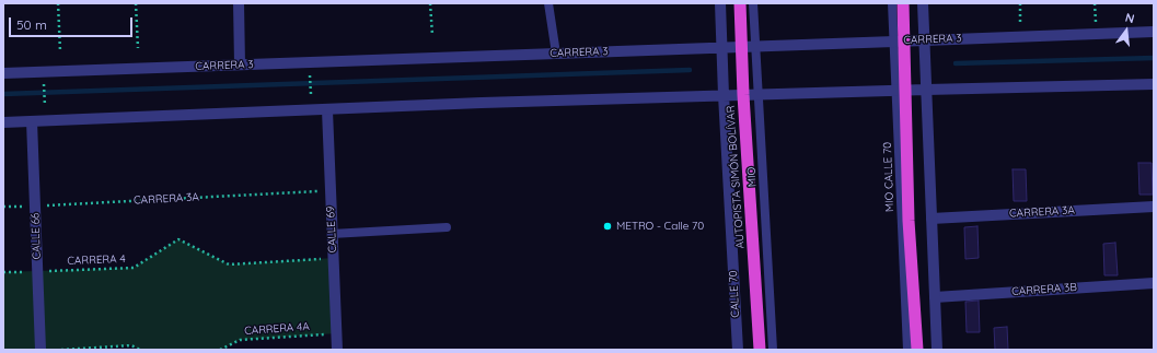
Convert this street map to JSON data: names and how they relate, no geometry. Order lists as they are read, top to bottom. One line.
{"streets":{"highway":["AUTOPISTA SIMÓN BOLÍVAR"],"street":["CARRERA 3","CARRERA 3A","CALLE 69","CALLE 66","CARRERA 3B","CALLE 70"],"lane":["MIO","MIO CALLE 70"],"path":["CARRERA 4","CARRERA 4A"]},"crossings":[["CARRERA 3","AUTOPISTA SIMÓN BOLÍVAR"],["CARRERA 3","MIO"],["CARRERA 3","CALLE 70"],["CARRERA 3A","CALLE 69"],["CARRERA 3A","CALLE 66"],["CALLE 69","CARRERA 4"],["CALLE 69","CARRERA 4A"],["CALLE 66","CARRERA 4"]],"places":["METRO - Calle 70"],"scale_bar":"50 m","north":"top"}
